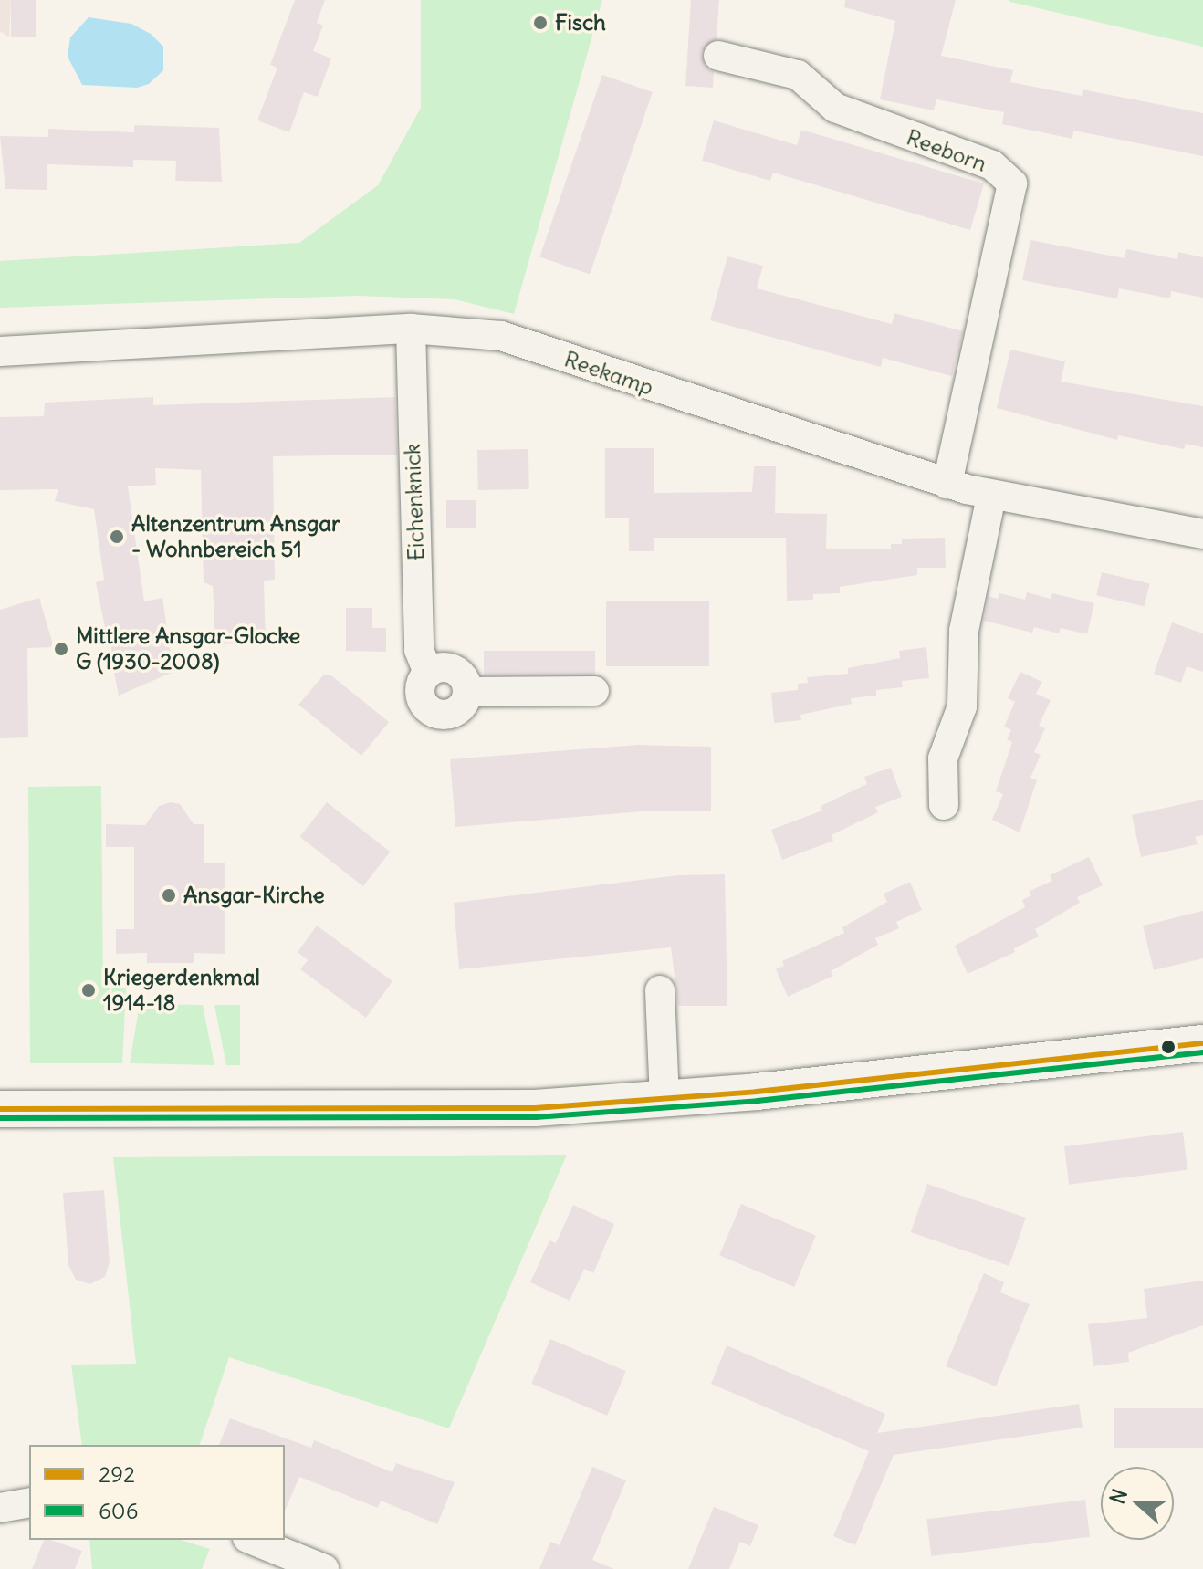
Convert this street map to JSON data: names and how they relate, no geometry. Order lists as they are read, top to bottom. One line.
{"streets":{"street":["Reeborn","Reekamp","Eichenknick"]},"crossings":[["Reeborn","Reekamp"],["Reekamp","Eichenknick"]],"places":["Fisch","Altenzentrum Ansgar - Wohnbereich 51","Mittlere Ansgar-Glocke G (1930-2008)","Ansgar-Kirche","Kriegerdenkmal 1914-18"],"lines":["transit line 292","transit line 606"],"legend":["292","606"],"north":"left"}
